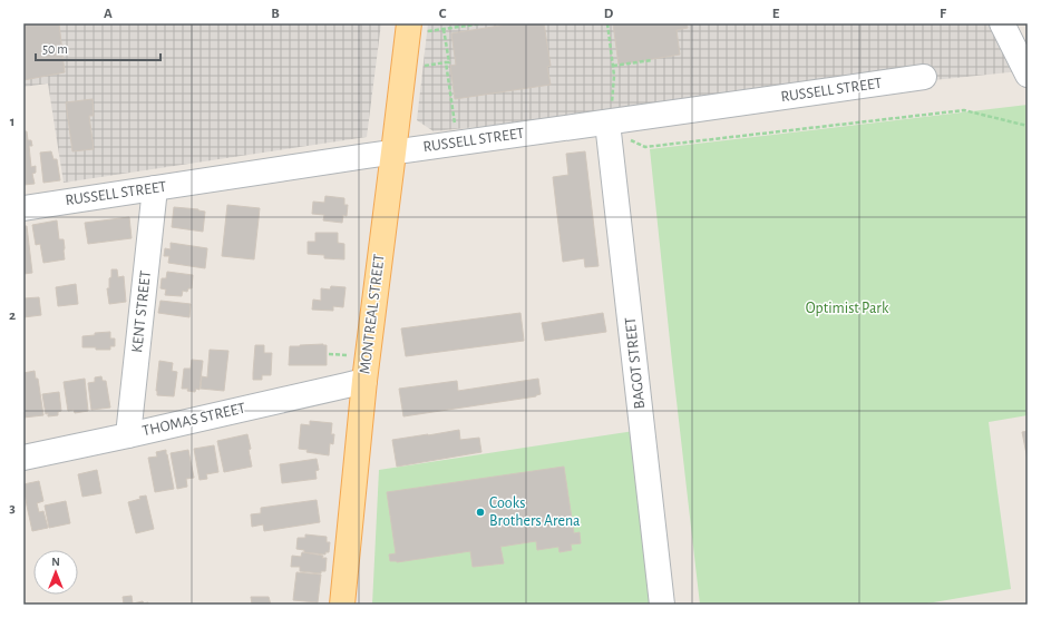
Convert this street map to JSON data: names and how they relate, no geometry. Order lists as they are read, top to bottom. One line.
{"streets":{"main road":["MONTREAL STREET"],"street":["RUSSELL STREET","KENT STREET","BAGOT STREET","THOMAS STREET"]},"crossings":[["RUSSELL STREET","KENT STREET"],["RUSSELL STREET","MONTREAL STREET"],["RUSSELL STREET","BAGOT STREET"],["KENT STREET","THOMAS STREET"],["MONTREAL STREET","THOMAS STREET"]],"parks":["Optimist Park"],"places":["Cooks Brothers Arena"],"scale_bar":"50 m","north":"top","grid":{"columns":["A","B","C","D","E","F"],"rows":["1","2","3"]}}
